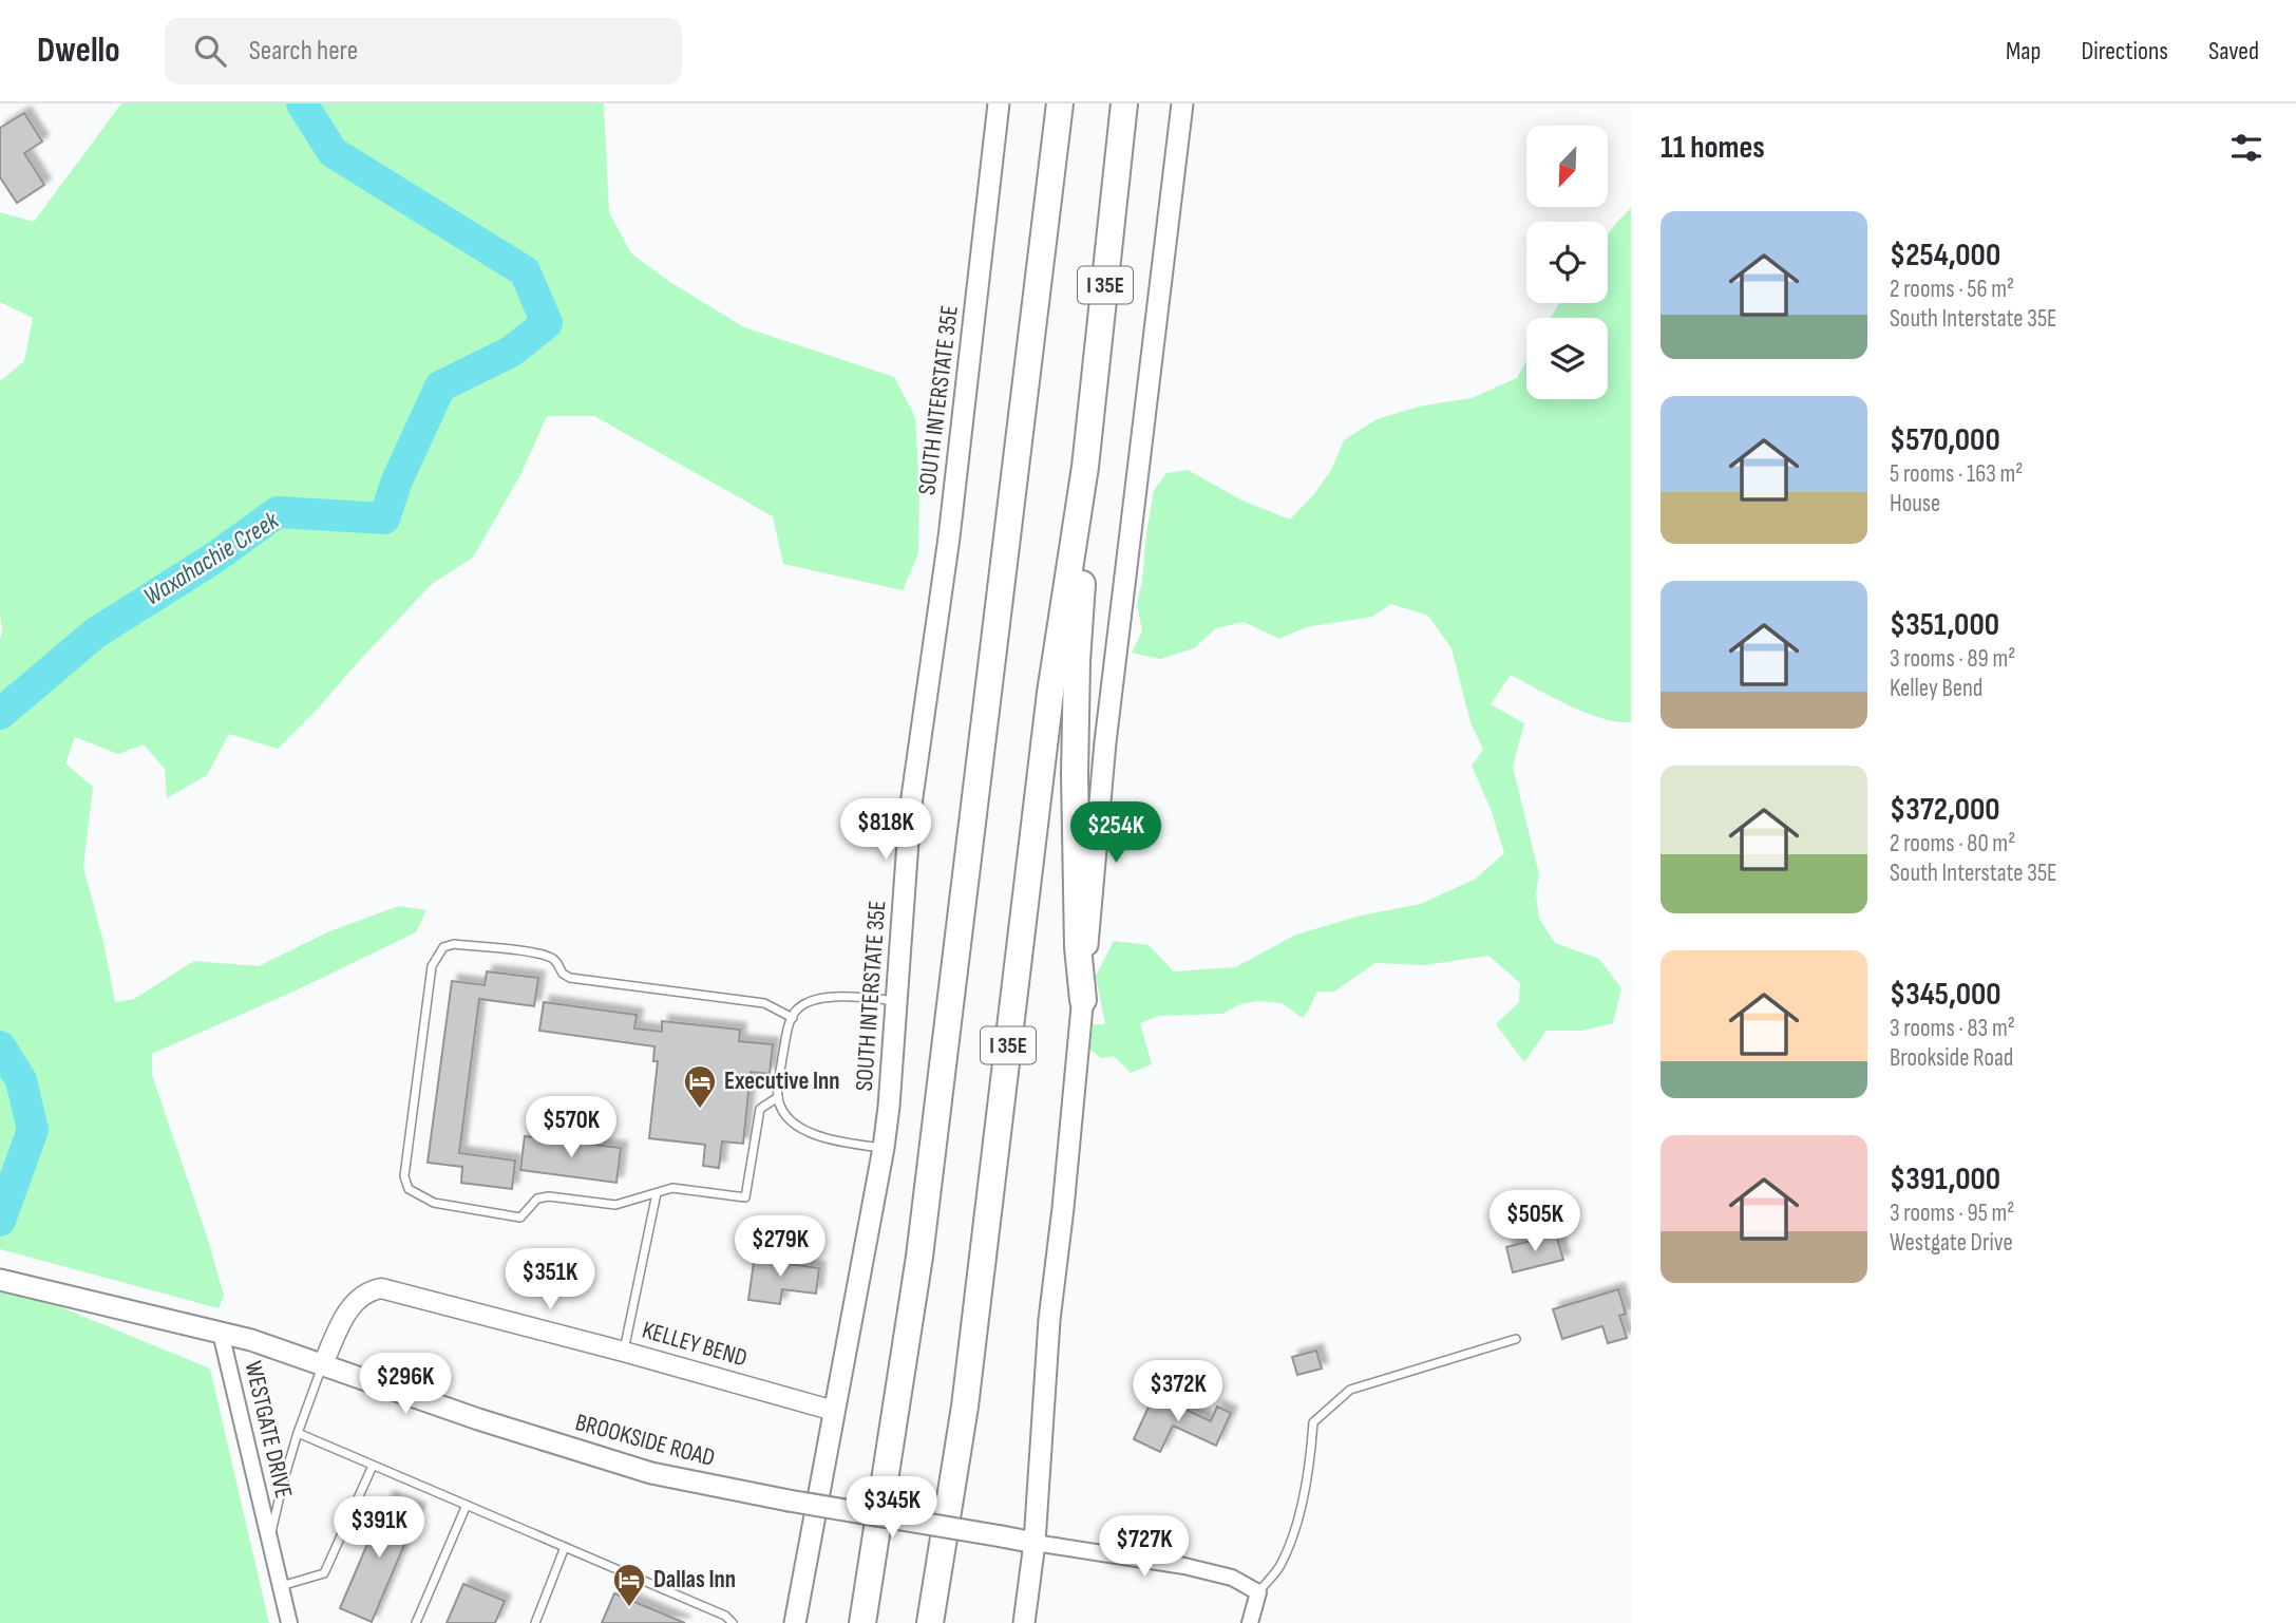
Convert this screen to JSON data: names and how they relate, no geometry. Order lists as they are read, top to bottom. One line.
{"streets":{"highway":["I 35E"],"main road":["SOUTH INTERSTATE 35E","BROOKSIDE ROAD"],"street":["KELLEY BEND","WESTGATE DRIVE"]},"crossings":[["SOUTH INTERSTATE 35E","KELLEY BEND"],["KELLEY BEND","BROOKSIDE ROAD"],["WESTGATE DRIVE","BROOKSIDE ROAD"]],"water":["Waxahachie Creek"],"places":{"hotel":["Executive Inn","Dallas Inn"]},"north":"bottom left","page":{"header":"Dwello","search":"Search here","nav":["Map","Directions","Saved"],"heading":"11 homes","list":[{"name":"$254,000","note":"2 rooms · 56 m² · South Interstate 35E"},{"name":"$570,000","note":"5 rooms · 163 m² · House"},{"name":"$351,000","note":"3 rooms · 89 m² · Kelley Bend"},{"name":"$372,000","note":"2 rooms · 80 m² · South Interstate 35E"},{"name":"$345,000","note":"3 rooms · 83 m² · Brookside Road"},{"name":"$391,000","note":"3 rooms · 95 m² · Westgate Drive"}],"price":["$818K","$254K","$570K","$505K","$279K","$351K","$296K","$372K","$345K","$391K","$727K"]}}
